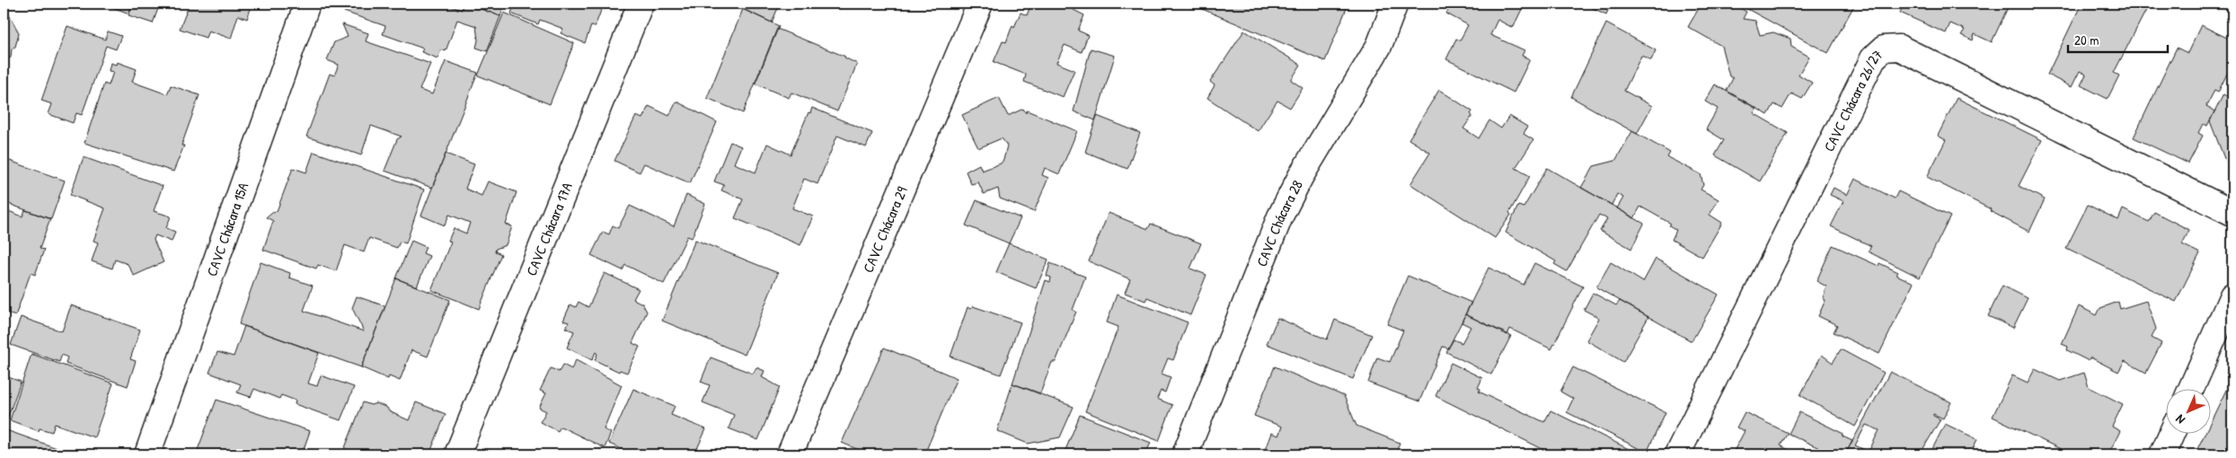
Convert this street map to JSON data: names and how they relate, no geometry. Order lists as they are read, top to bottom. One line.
{"streets":{"street":["CAVC Chácara 26/27","CAVC Chácara 28","CAVC Chácara 15A","CAVC Chácara 17A","CAVC Chácara 29"]},"scale_bar":"20 m","north":"bottom left"}
